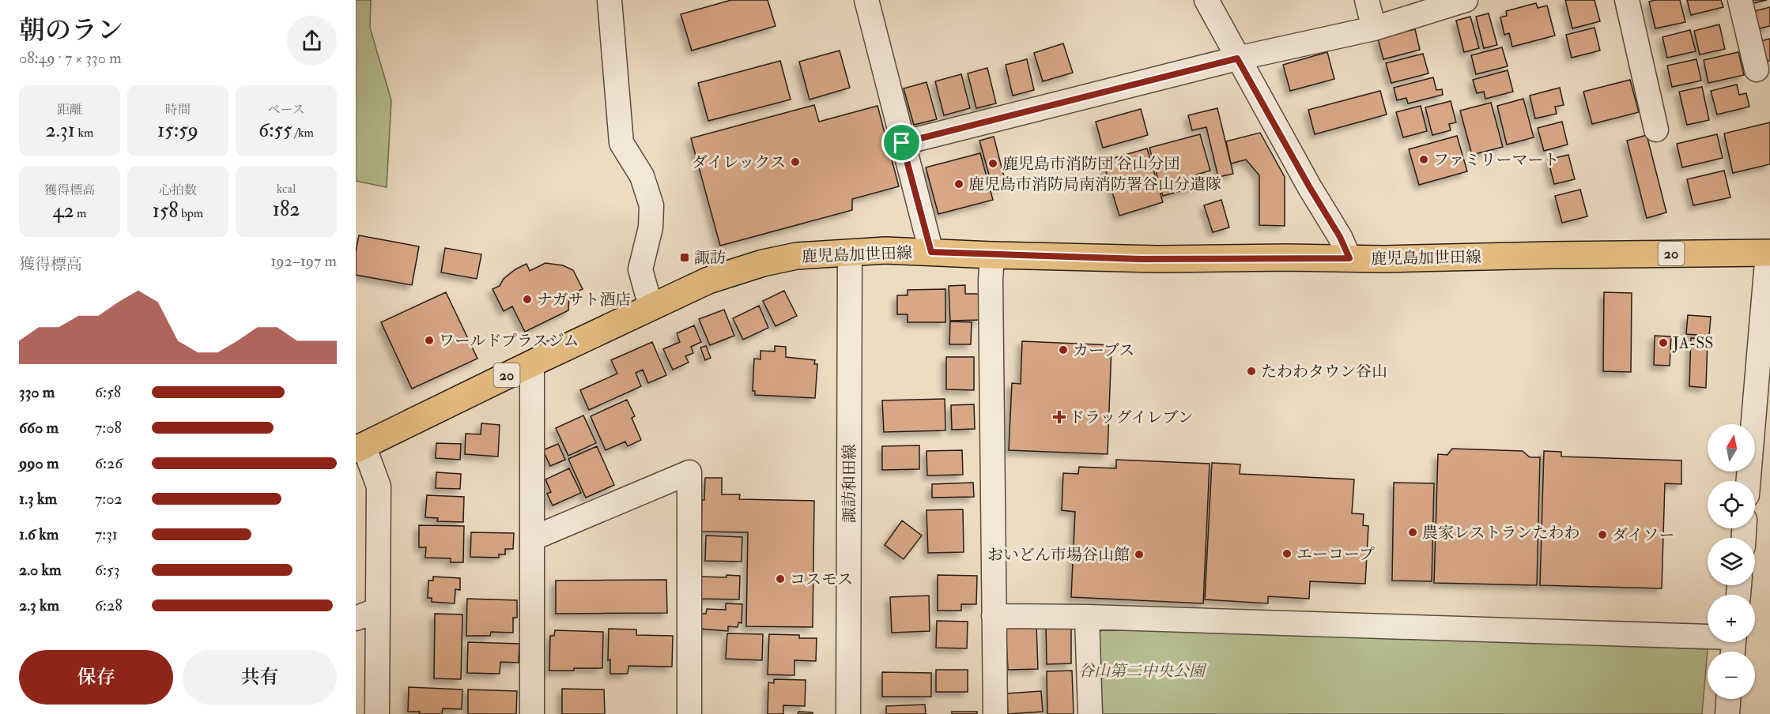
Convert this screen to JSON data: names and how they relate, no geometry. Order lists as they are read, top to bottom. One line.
{"streets":{"main road":["20","鹿児島加世田線"],"street":["諏訪和田線"]},"crossings":[["鹿児島加世田線","諏訪和田線"]],"parks":["谷山第二中央公園"],"places":{"other":["ファミリーマート","ダイレックス","鹿児島市消防団 谷山分団","鹿児島市消防局南消防署谷山分遣隊","ナガサト酒店","ワールドプラスジム","JA-SS","カーブス","たわわタウン谷山","農家レストランたわわ","ダイソー","エーコープ","おいどん市場谷山館","コスモス"],"transit":["諏訪"],"health":["ドラッグイレブン"]},"north":"top","page":{"heading":["朝のラン","08:49 · 7 × 330 m"],"stats":[["距離","2.31 km"],["時間","15:59"],["ペース","6:55 /km"],["獲得標高","42 m"],["心拍数","158 bpm"],["kcal","182"]],"chart":["獲得標高","192–197 m"],"list":[{"name":"330 m","note":"6:58"},{"name":"660 m","note":"7:08"},{"name":"990 m","note":"6:26"},{"name":"1.3 km","note":"7:02"},{"name":"1.6 km","note":"7:31"},{"name":"2.0 km","note":"6:53"},{"name":"2.3 km","note":"6:28"}],"map_buttons":["+","−"],"buttons":["保存","共有"]}}
